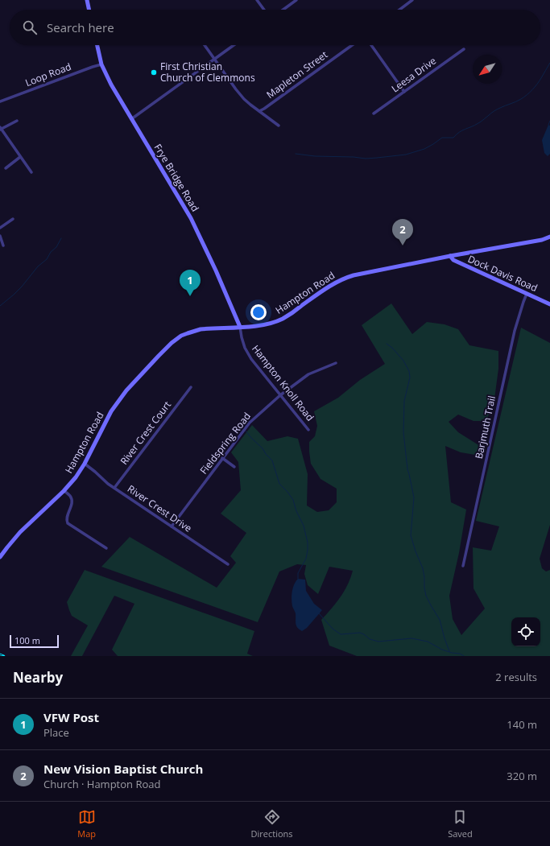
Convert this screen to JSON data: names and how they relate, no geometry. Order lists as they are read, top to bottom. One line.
{"streets":{"main road":["Frye Bridge Road","Dock Davis Road","Hampton Road"],"street":["Loop Road","Mapleton Street","Leesa Drive","Hampton Knoll Road","Barjmuth Trail","River Crest Court","Fieldspring Road","River Crest Drive"]},"crossings":[["Loop Road","Frye Bridge Road"],["Frye Bridge Road","Hampton Road"],["Frye Bridge Road","Hampton Knoll Road"],["Dock Davis Road","Hampton Road"],["Dock Davis Road","Barjmuth Trail"],["Hampton Road","Hampton Knoll Road"],["Hampton Road","River Crest Drive"],["Hampton Knoll Road","Fieldspring Road"],["River Crest Court","River Crest Drive"],["Fieldspring Road","River Crest Drive"]],"places":["First Christian Church of Clemmons"],"scale_bar":"100 m","north":"bottom left","page":{"search":"Search here","pins":["2","1"],"scale":"100 m","heading":["Nearby","2 results"],"list":[{"mark":"1","name":"VFW Post","note":"Place","value":"140 m"},{"mark":"2","name":"New Vision Baptist Church","note":"Church · Hampton Road","value":"320 m"}],"nav":["Map","Directions","Saved"]}}
